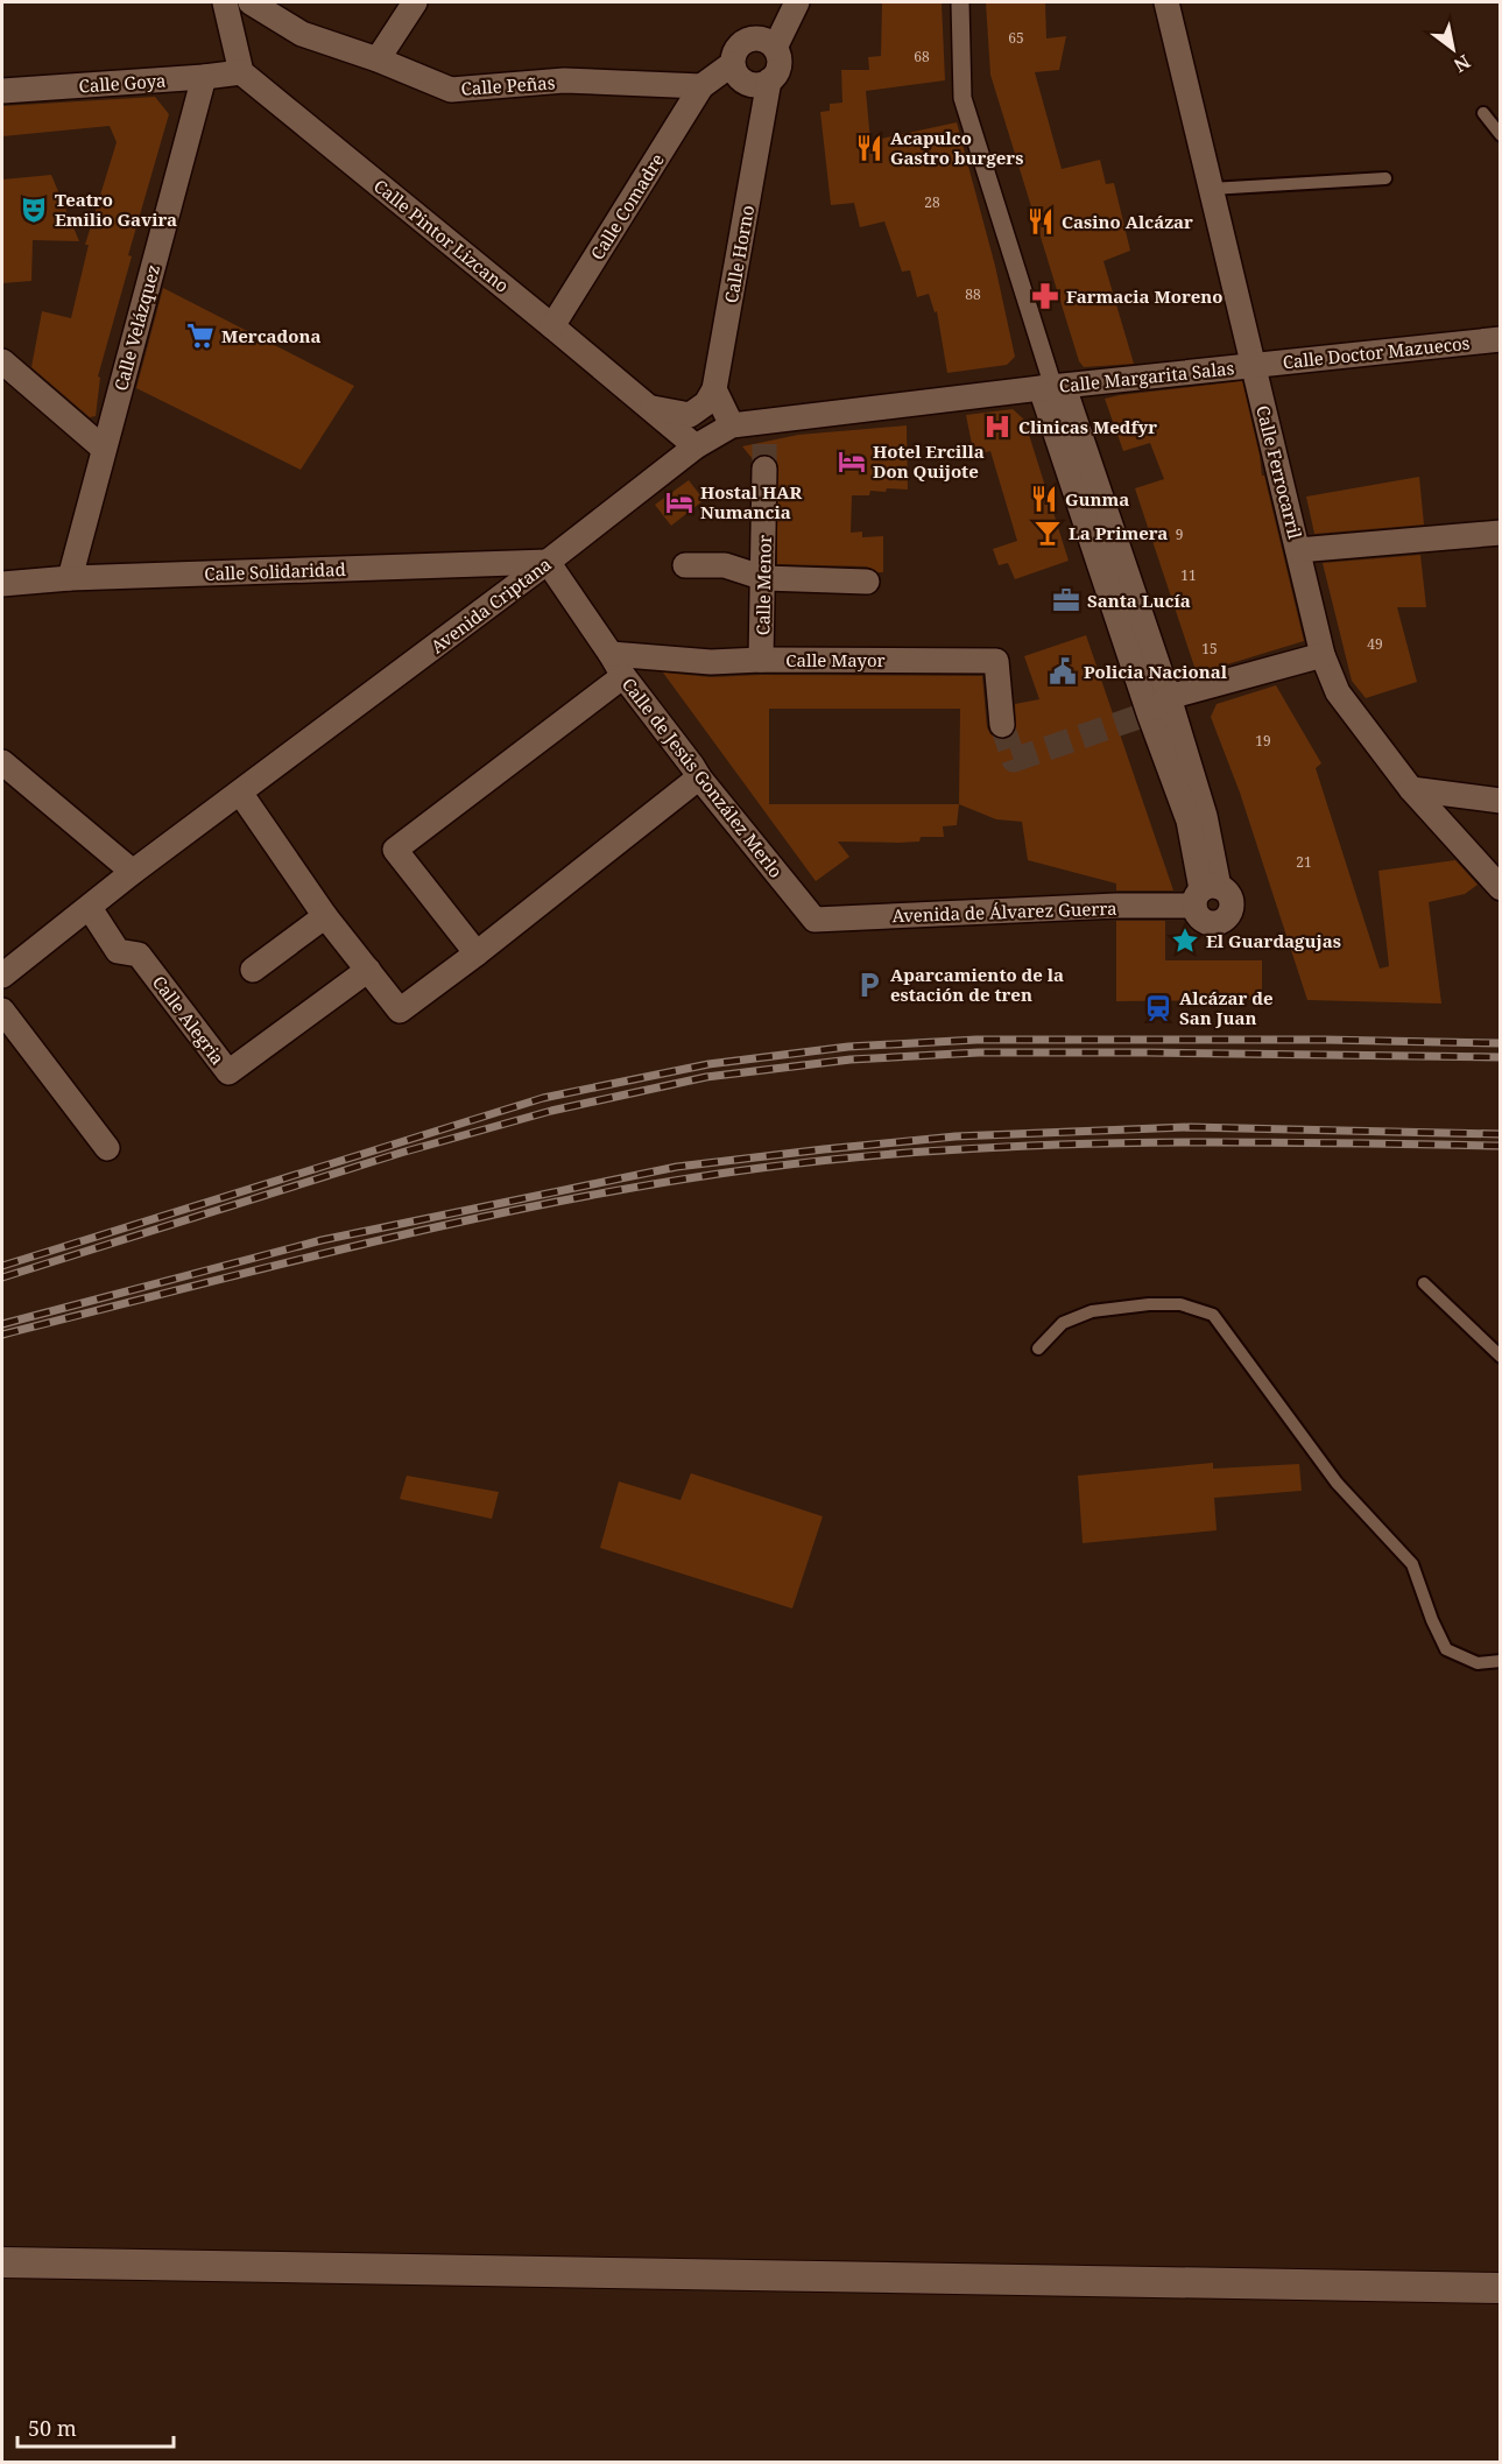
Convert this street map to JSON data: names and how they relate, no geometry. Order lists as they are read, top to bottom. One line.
{"streets":{"street":["Calle Goya","Calle Peñas","Calle Comadre","Calle Pintor Lizcano","Calle Horno","Calle Velázquez","Calle Doctor Mazuecos","Calle Margarita Salas","Calle Ferrocarril","Calle Solidaridad","Calle Menor","Avenida Criptana","Calle Mayor","Calle de Jesús González Merlo","Avenida de Álvarez Guerra","Calle Alegria"]},"crossings":[["Calle Goya","Calle Pintor Lizcano"],["Calle Goya","Calle Velázquez"],["Calle Peñas","Calle Comadre"],["Calle Comadre","Calle Pintor Lizcano"],["Calle Pintor Lizcano","Avenida Criptana"],["Calle Velázquez","Calle Solidaridad"],["Calle Doctor Mazuecos","Calle Margarita Salas"],["Calle Doctor Mazuecos","Calle Ferrocarril"],["Calle Margarita Salas","Calle Ferrocarril"],["Calle Margarita Salas","Avenida Criptana"],["Calle Solidaridad","Avenida Criptana"],["Calle Solidaridad","Calle de Jesús González Merlo"],["Calle Menor","Calle Mayor"],["Avenida Criptana","Calle de Jesús González Merlo"],["Avenida Criptana","Calle Alegria"],["Calle Mayor","Calle de Jesús González Merlo"],["Calle de Jesús González Merlo","Avenida de Álvarez Guerra"]],"places":{"restaurant":["Acapulco Gastro burgers","Casino Alcázar","Gunma"],"theatre":["Teatro Emilio Gavira"],"pharmacy":["Farmacia Moreno"],"supermarket":["Mercadona"],"hospital":["Clinicas Medfyr"],"hotel":["Hotel Ercilla Don Quijote","Hostal HAR Numancia"],"bar":["La Primera"],"office":["Santa Lucía"],"public building":["Policia Nacional"],"place":["El Guardagujas"],"parking":["Aparcamiento de la estación de tren"],"station":["Alcázar de San Juan"]},"house_numbers":["65","68","28","88","9","11","49","15","19","21"],"scale_bar":"50 m","north":"bottom right"}
